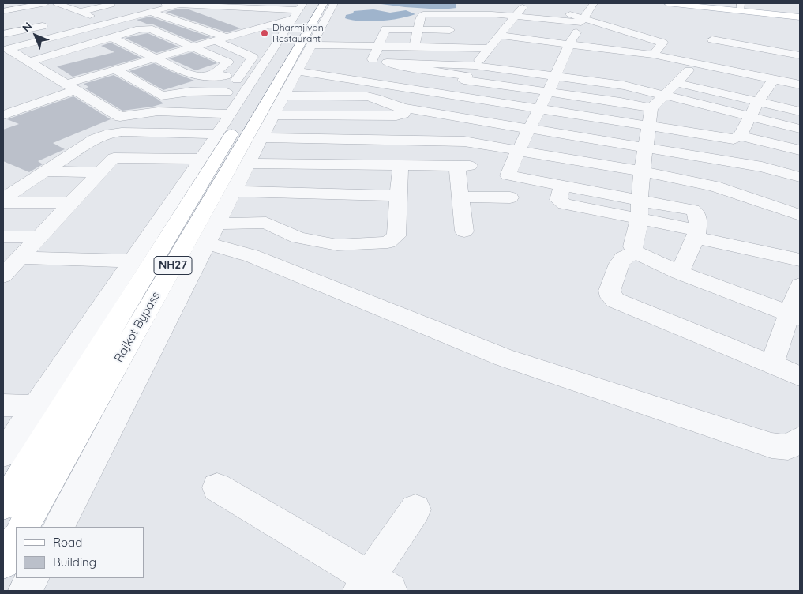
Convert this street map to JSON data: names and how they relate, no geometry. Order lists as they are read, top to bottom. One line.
{"streets":{"main road":["NH27","Rajkot Bypass"]},"places":["Dharmjivan Restaurant"],"legend":["Road","Building"],"north":"top left"}
